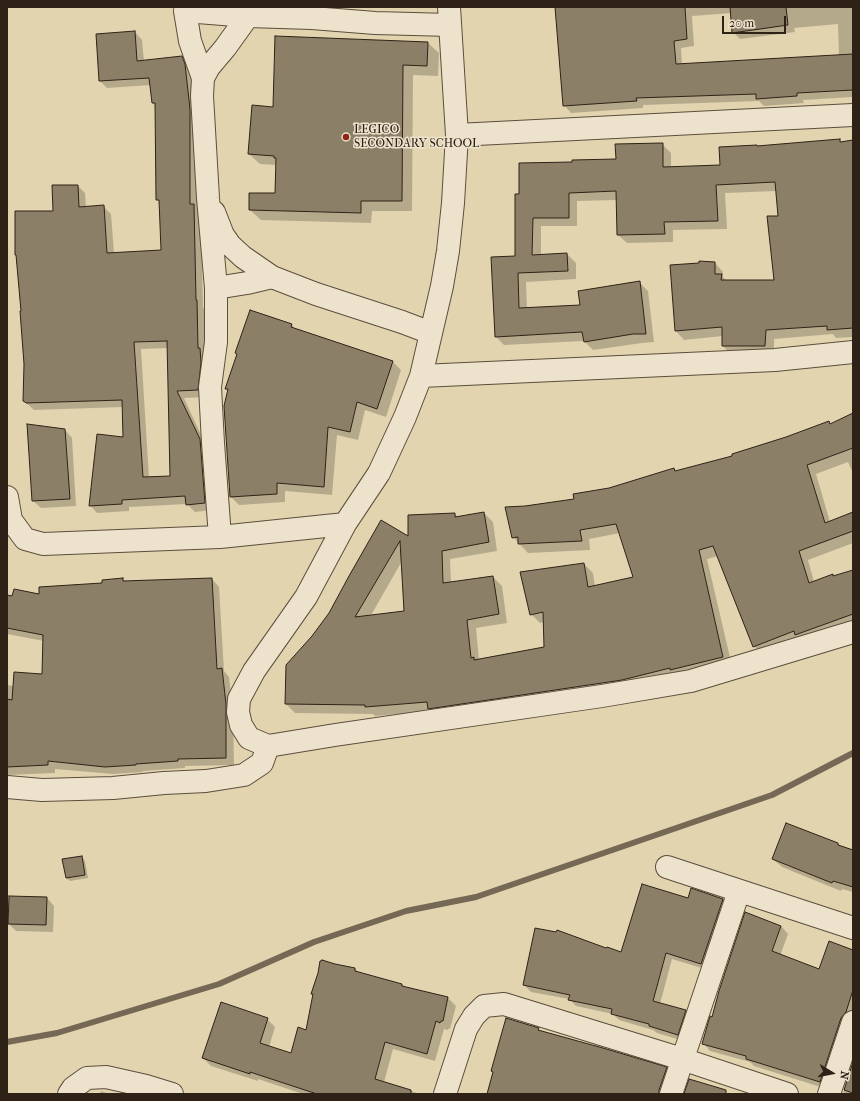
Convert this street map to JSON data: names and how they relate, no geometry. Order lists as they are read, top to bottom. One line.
{"places":["LEGICO SECONDARY SCHOOL"],"scale_bar":"20 m","north":"right"}
